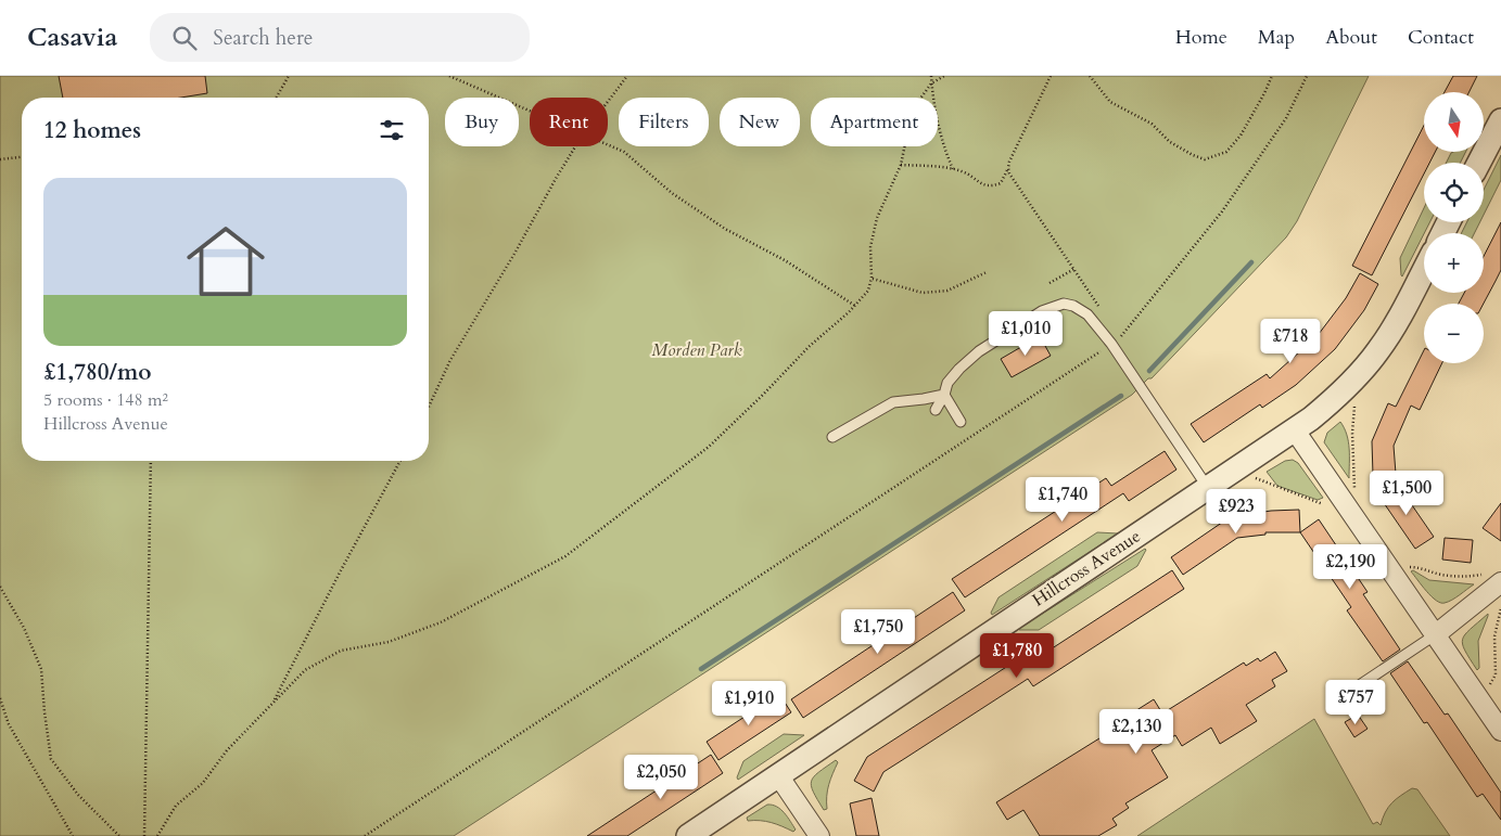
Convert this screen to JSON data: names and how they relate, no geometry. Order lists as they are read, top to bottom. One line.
{"streets":{"street":["Hillcross Avenue"]},"parks":["Morden Park"],"north":"bottom","page":{"header":"Casavia","search":"Search here","nav":["Home","Map","About","Contact"],"map_buttons":["+","−"],"chip":["Buy","Rent","Filters","New","Apartment"],"heading":"12 homes","list":[{"name":"£1,780/mo","note":"5 rooms · 148 m² · Hillcross Avenue"}],"price":["£1,010","£718","£1,500","£1,740","£923","£2,190","£1,750","£1,780","£757","£1,910","£2,130","£2,050"]}}
